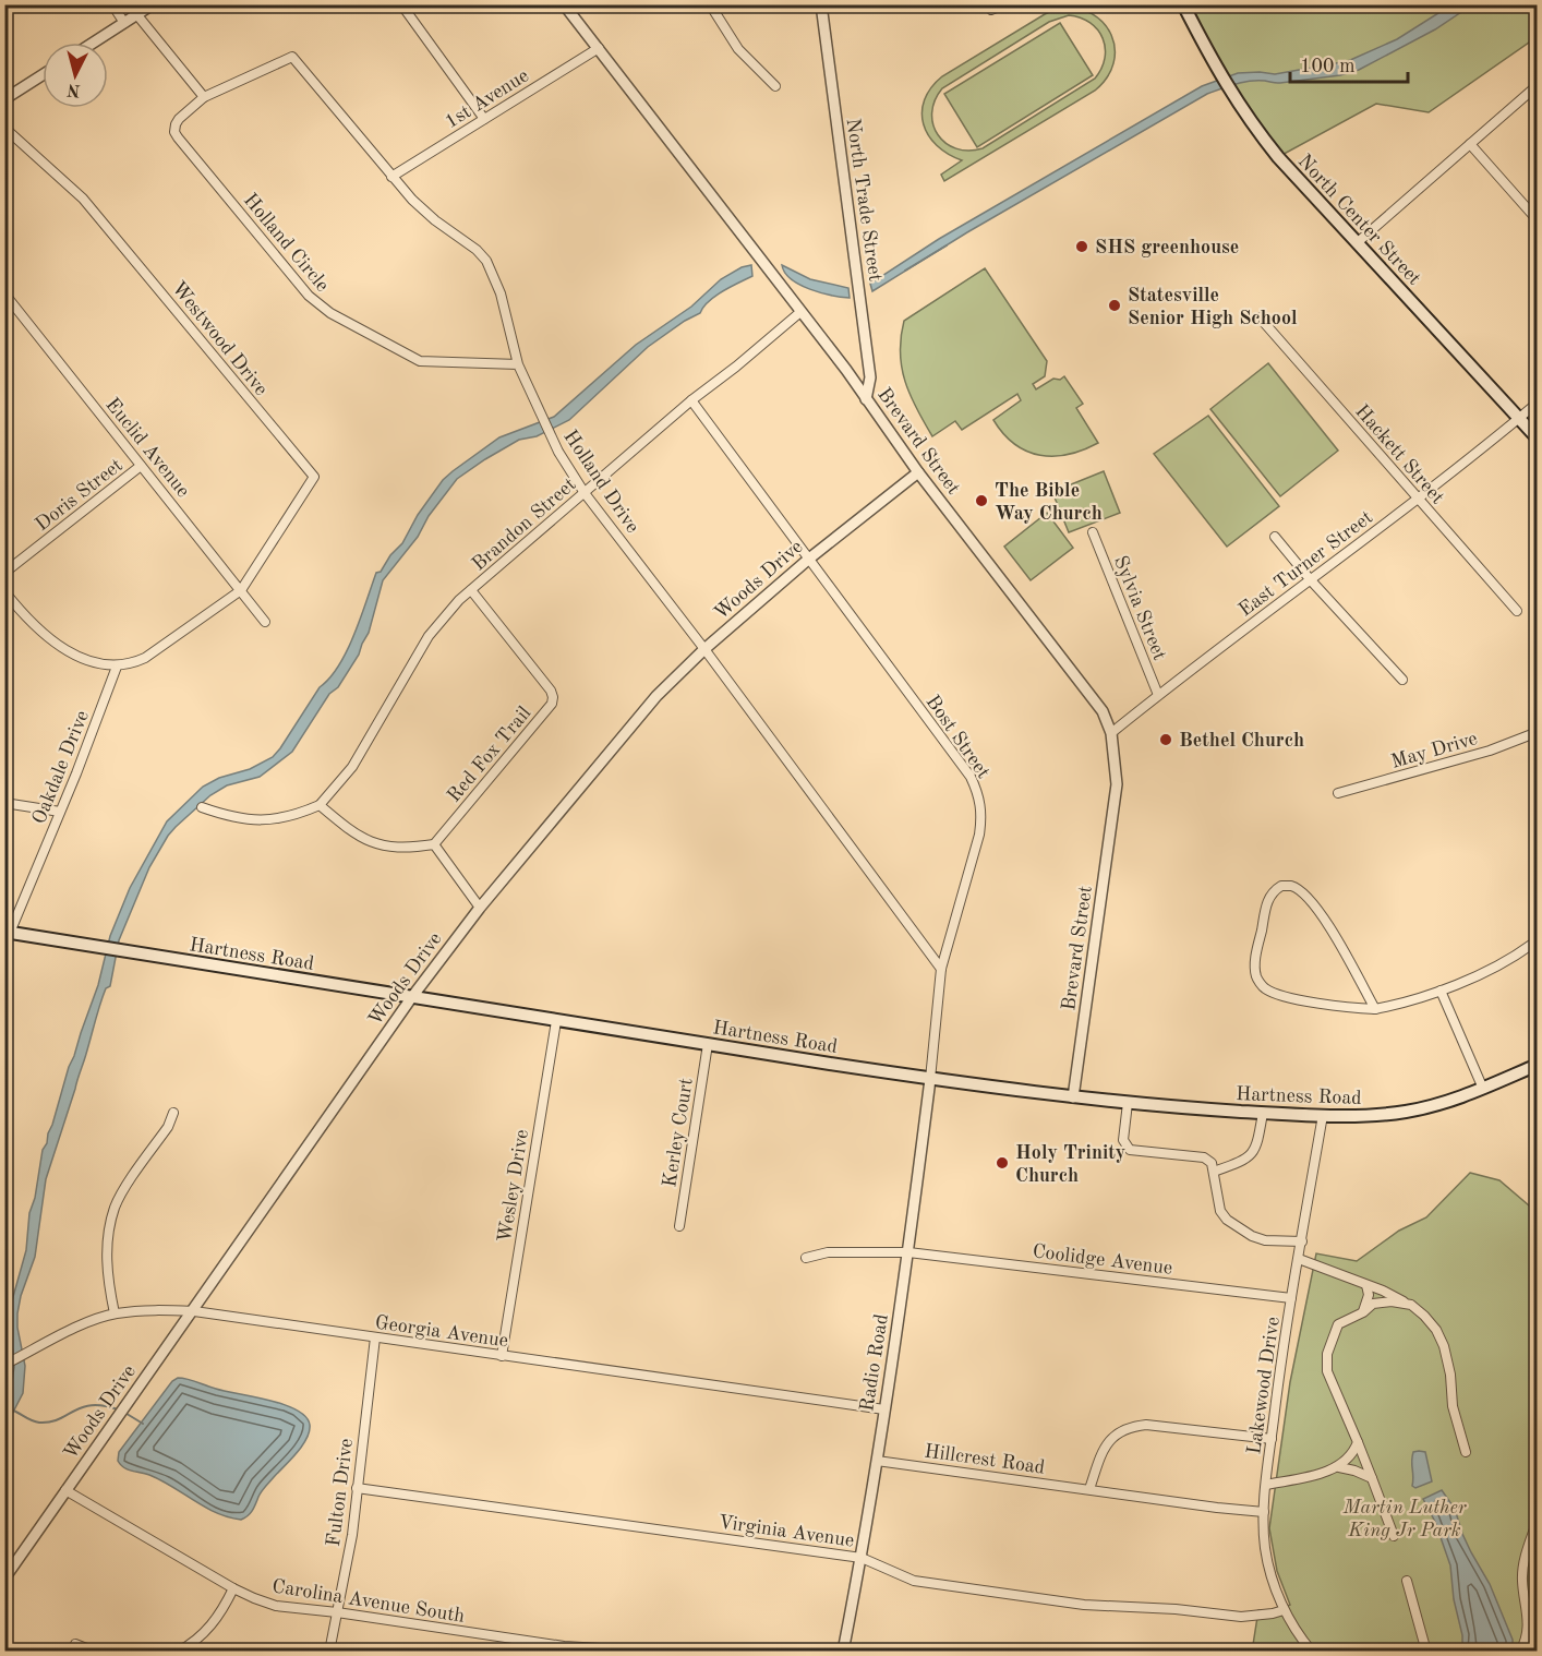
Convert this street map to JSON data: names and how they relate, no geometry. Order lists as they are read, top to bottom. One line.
{"streets":{"main road":["North Center Street","Hartness Road"],"street":["1st Avenue","North Trade Street","Holland Circle","Westwood Drive","Brevard Street","Euclid Avenue","Hackett Street","Holland Drive","Doris Street","Brandon Street","East Turner Street","Woods Drive","Sylvia Street","Bost Street","May Drive","Red Fox Trail","Oakdale Drive","Kerley Court","Wesley Drive","Coolidge Avenue","Georgia Avenue","Radio Road","Lakewood Drive","Hillcrest Road","Fulton Drive","Virginia Avenue","Carolina Avenue South"]},"crossings":[["1st Avenue","Brevard Street"],["1st Avenue","Holland Drive"],["North Trade Street","Brevard Street"],["North Center Street","East Turner Street"],["Holland Circle","Holland Drive"],["Westwood Drive","Euclid Avenue"],["Brevard Street","Brandon Street"],["Brevard Street","East Turner Street"],["Brevard Street","Woods Drive"],["Brevard Street","Hartness Road"],["Euclid Avenue","Doris Street"],["Hackett Street","East Turner Street"],["Holland Drive","Brandon Street"],["Holland Drive","Woods Drive"],["Holland Drive","Bost Street"],["Brandon Street","Bost Street"],["Brandon Street","Red Fox Trail"],["East Turner Street","Sylvia Street"],["Woods Drive","Bost Street"],["Woods Drive","Hartness Road"],["Woods Drive","Georgia Avenue"],["Woods Drive","Carolina Avenue South"],["Bost Street","Hartness Road"],["Bost Street","Radio Road"],["Oakdale Drive","Hartness Road"],["Hartness Road","Kerley Court"],["Hartness Road","Wesley Drive"],["Hartness Road","Radio Road"],["Hartness Road","Lakewood Drive"],["Wesley Drive","Georgia Avenue"],["Coolidge Avenue","Radio Road"],["Coolidge Avenue","Lakewood Drive"],["Georgia Avenue","Radio Road"],["Georgia Avenue","Fulton Drive"],["Radio Road","Hillcrest Road"],["Radio Road","Virginia Avenue"],["Lakewood Drive","Hillcrest Road"],["Lakewood Drive","Virginia Avenue"],["Fulton Drive","Virginia Avenue"],["Fulton Drive","Carolina Avenue South"]],"parks":["Martin Luther King Jr Park"],"places":["SHS greenhouse","Statesville Senior High School","The Bible Way Church","Bethel Church","Holy Trinity Church"],"scale_bar":"100 m","north":"bottom"}
